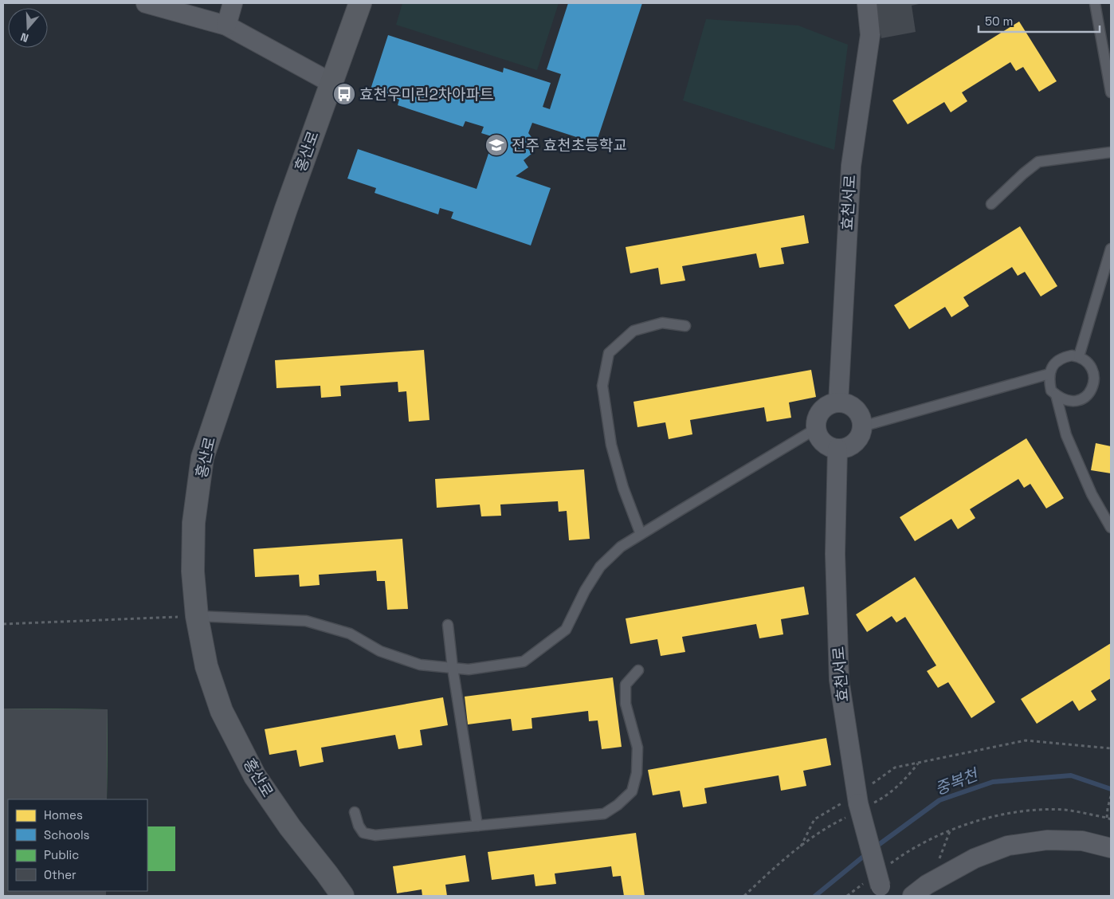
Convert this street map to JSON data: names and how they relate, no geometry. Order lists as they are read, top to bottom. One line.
{"streets":{"street":["홍산로","효천서로"]},"water":["중복천"],"places":{"bus stop":["효천우미린2차아파트"],"school or university":["전주 효천초등학교"]},"legend":["Homes","Schools","Public","Other"],"scale_bar":"50 m","north":"bottom"}
